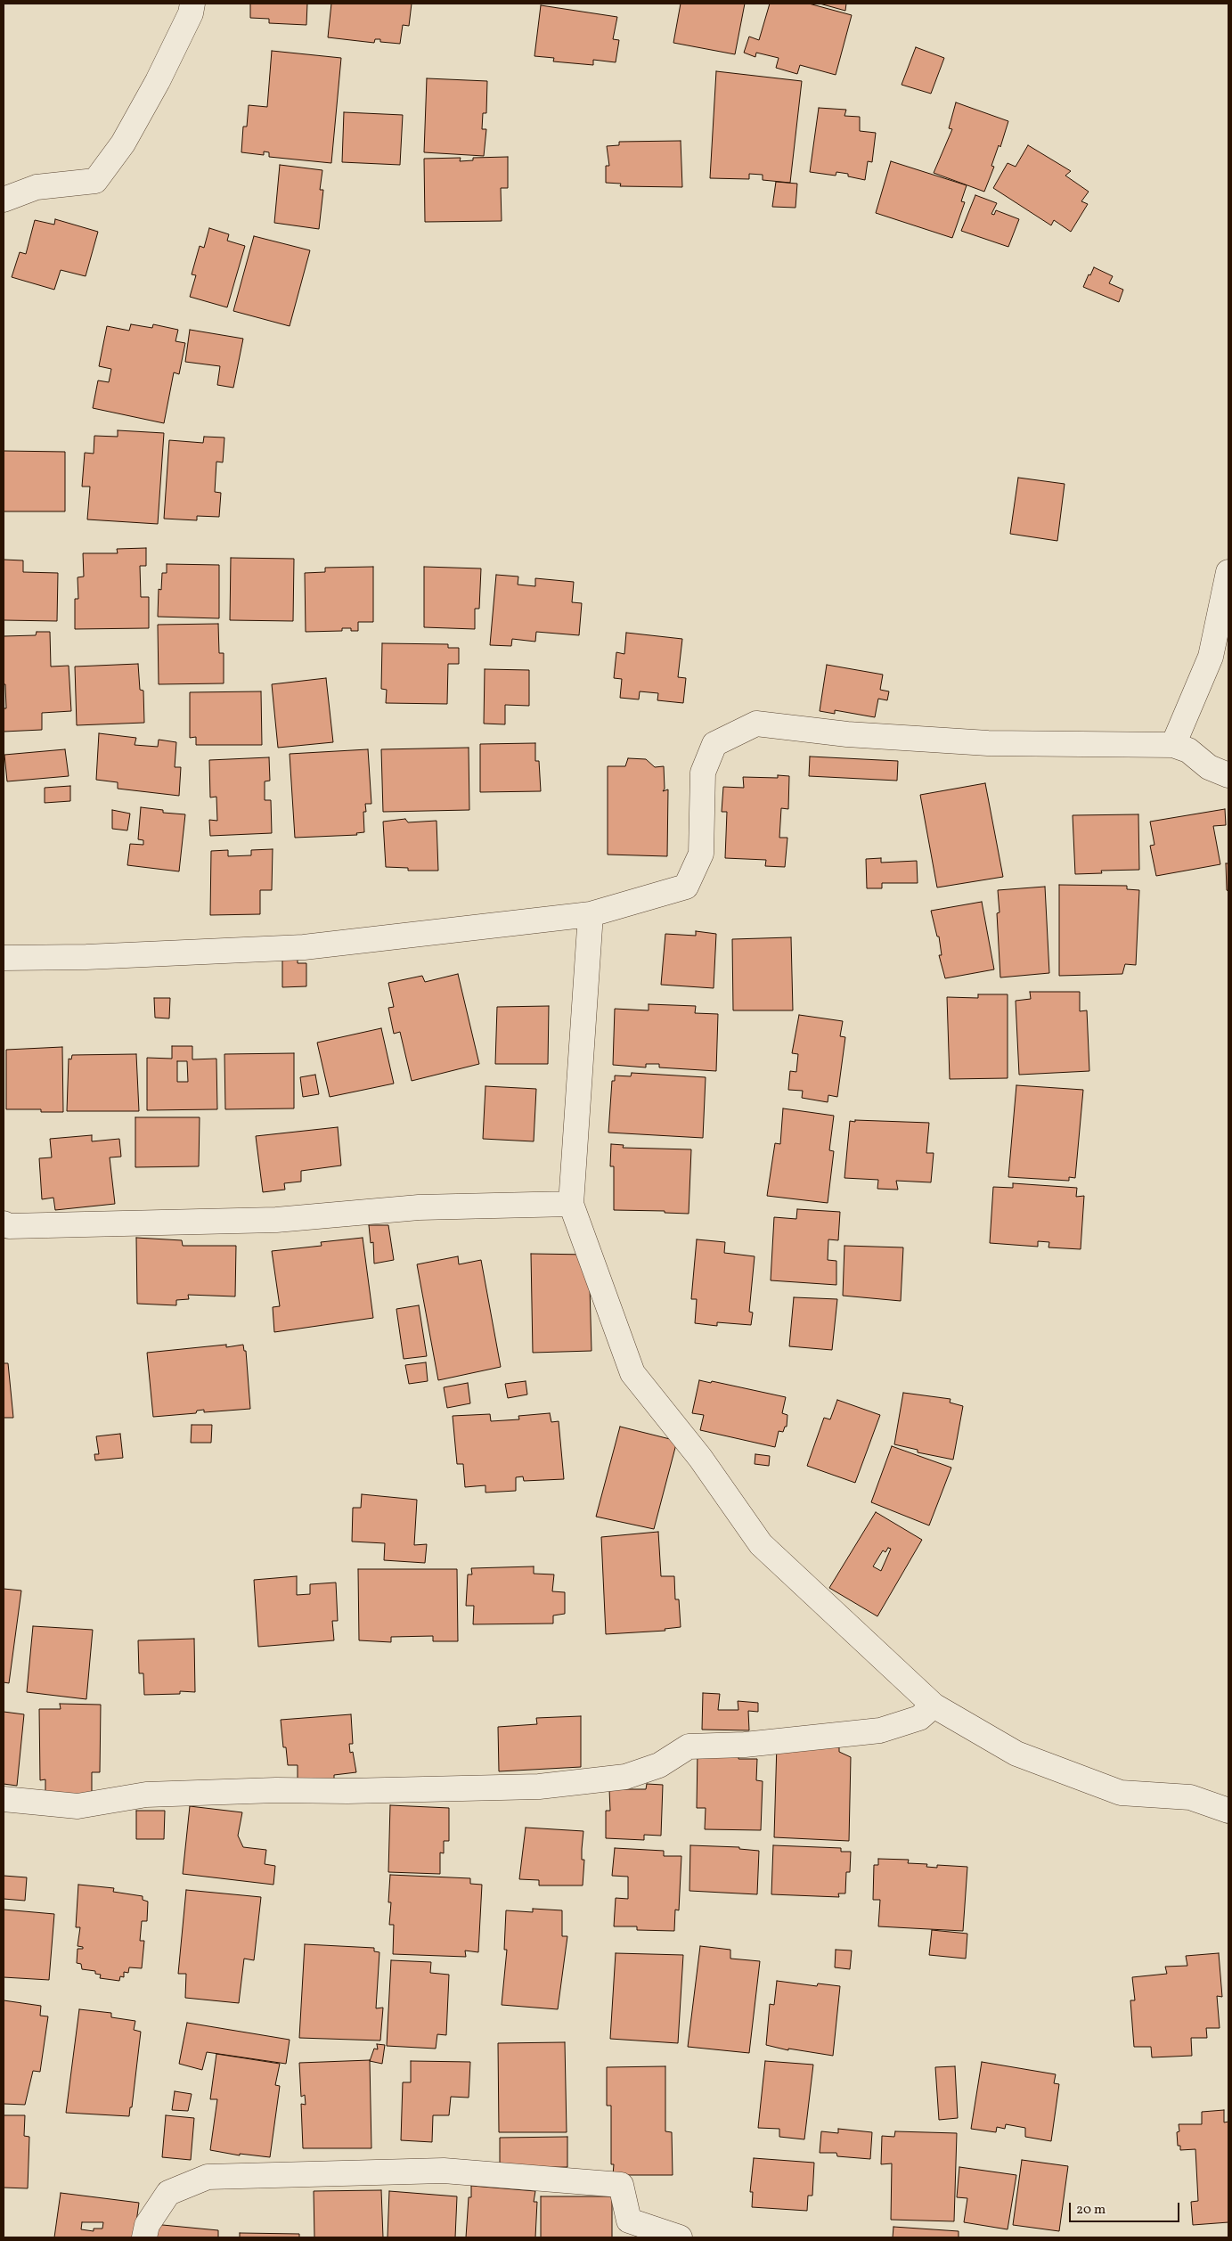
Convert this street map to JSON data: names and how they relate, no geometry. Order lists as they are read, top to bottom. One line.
{"scale_bar":"20 m"}
